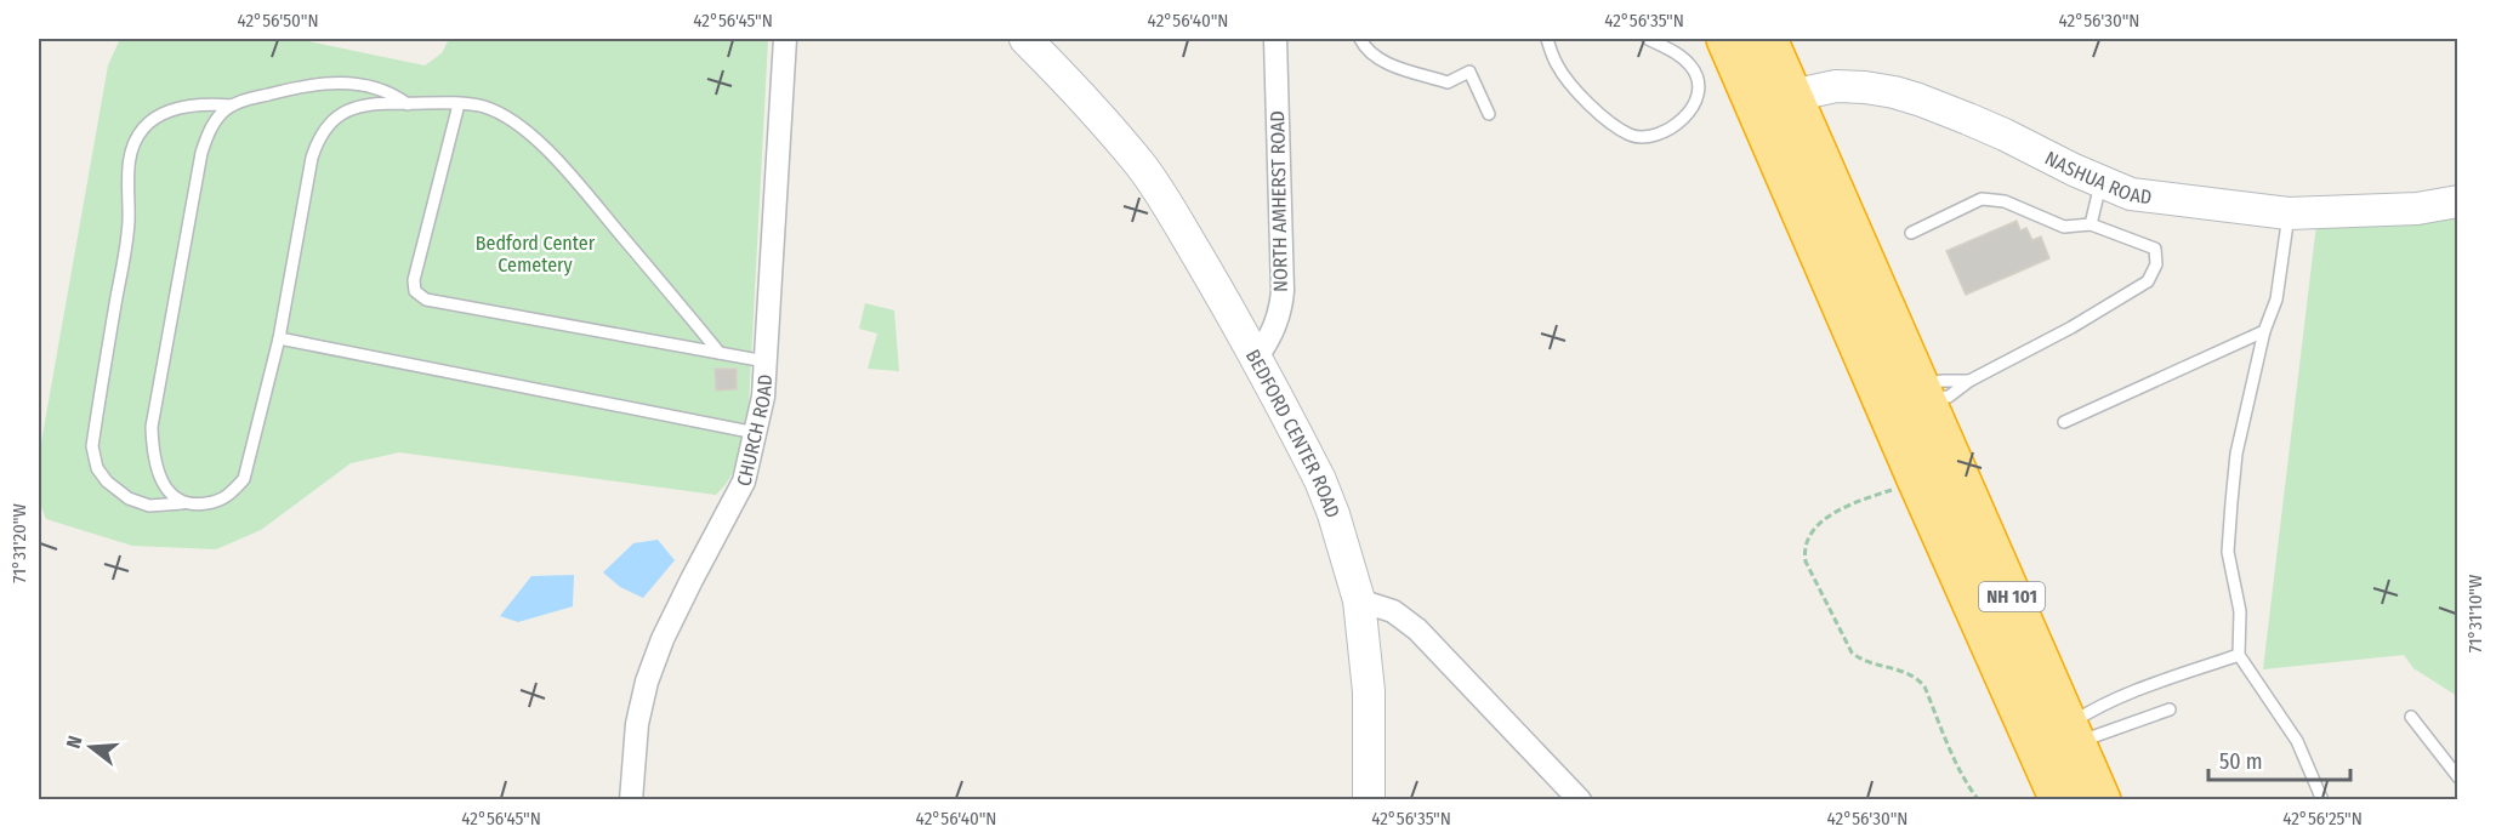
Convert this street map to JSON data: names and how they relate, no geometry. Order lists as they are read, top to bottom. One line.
{"streets":{"highway":["NH 101"],"street":["NASHUA ROAD","NORTH AMHERST ROAD","CHURCH ROAD","BEDFORD CENTER ROAD"]},"crossings":[["NASHUA ROAD","NH 101"],["NORTH AMHERST ROAD","BEDFORD CENTER ROAD"]],"parks":["Bedford Center Cemetery"],"scale_bar":"50 m","north":"left","coordinates":["42°56'50\"N","42°56'45\"N","42°56'40\"N","42°56'35\"N","42°56'30\"N","71°31'20\"W","71°31'10\"W","42°56'25\"N"]}
